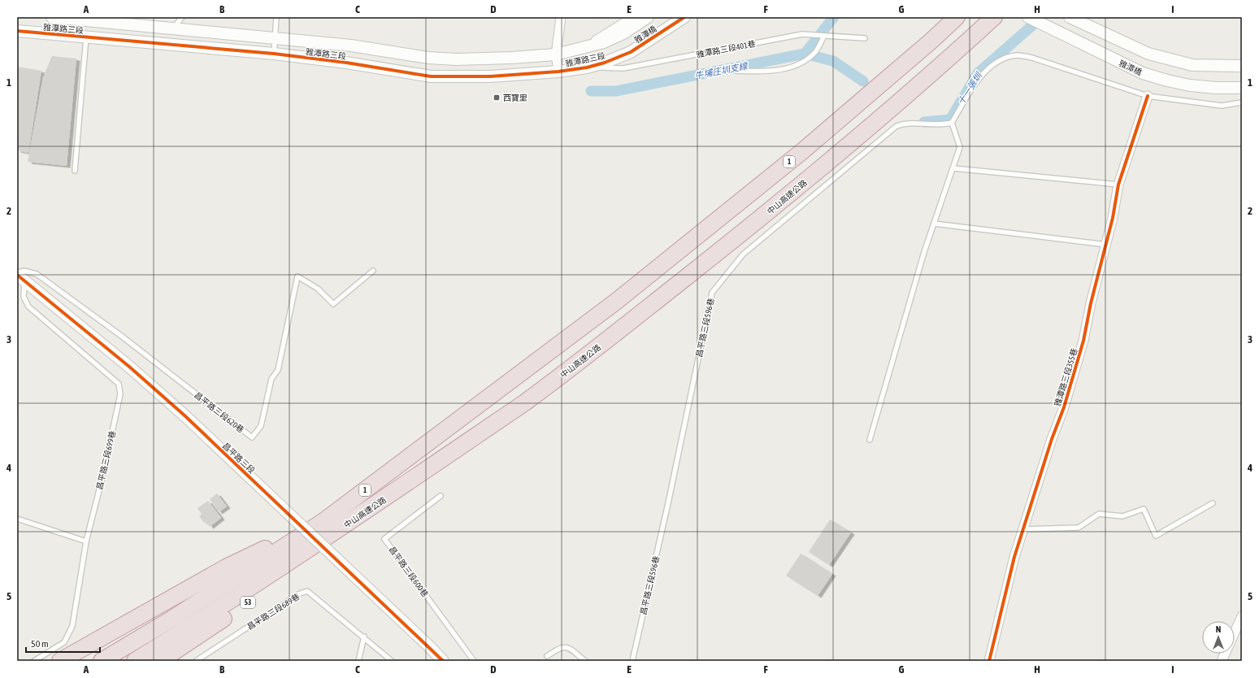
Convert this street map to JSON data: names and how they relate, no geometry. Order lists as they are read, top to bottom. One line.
{"streets":{"highway":["1","中山高速公路","53"],"street":["雅潭路三段","雅潭橋","雅潭路三段355巷","昌平路三段"],"lane":["雅潭路三段401巷","昌平路三段596巷","昌平路三段620巷","昌平路三段699巷","昌平路三段600巷","昌平路三段689巷"]},"crossings":[["雅潭路三段","雅潭橋"],["雅潭路三段","雅潭路三段401巷"],["中山高速公路","53"],["昌平路三段620巷","昌平路三段"],["昌平路三段620巷","昌平路三段699巷"],["昌平路三段","昌平路三段699巷"]],"water":["牛埔庄圳支線","十一張圳"],"places":{"transit":["西寶里"]},"scale_bar":"50 m","north":"top","grid":{"columns":["A","B","C","D","E","F","G","H","I"],"rows":["1","2","3","4","5"]}}
